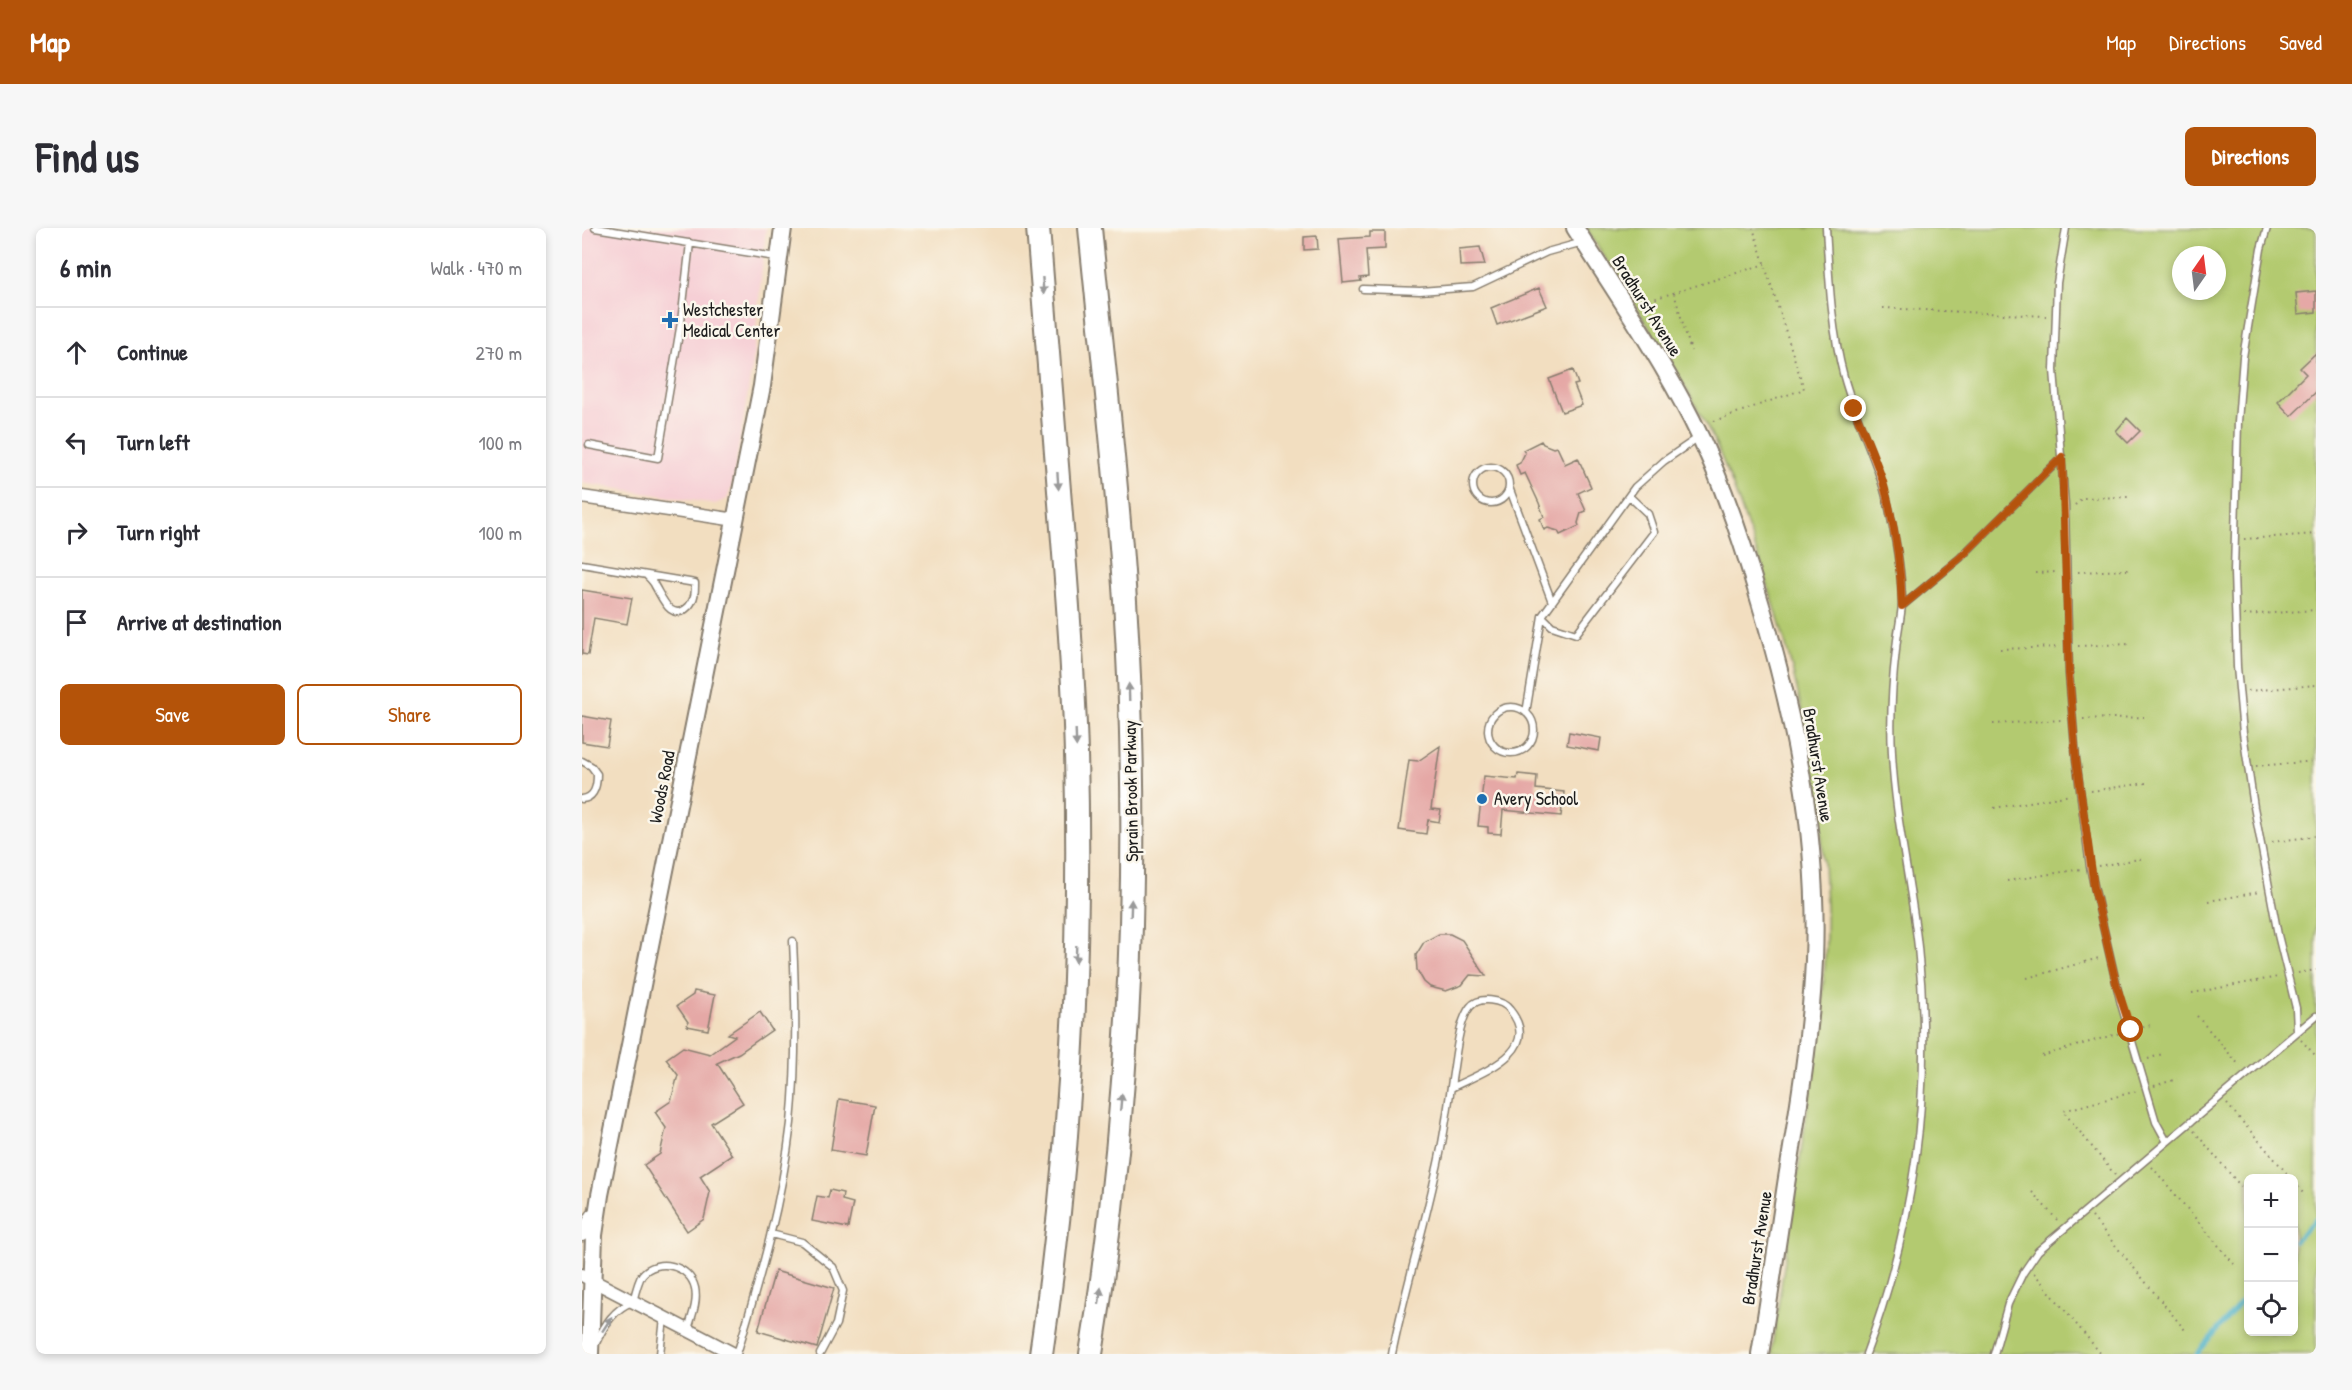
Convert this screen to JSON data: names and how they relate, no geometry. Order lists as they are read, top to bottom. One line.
{"streets":{"highway":["Sprain Brook Parkway"],"main road":["Bradhurst Avenue","Woods Road"]},"places":{"health":["Westchester Medical Center"],"other":["Avery School"]},"north":"top","page":{"header":"Map","nav":["Map","Directions","Saved"],"buttons":["Directions",["Save","Share"]],"title":"Find us","heading":["6 min","Walk · 470 m"],"list":[["Continue","270 m"],["Turn left","100 m"],["Turn right","100 m"],"Arrive at destination"],"map_buttons":["+","−"]}}
